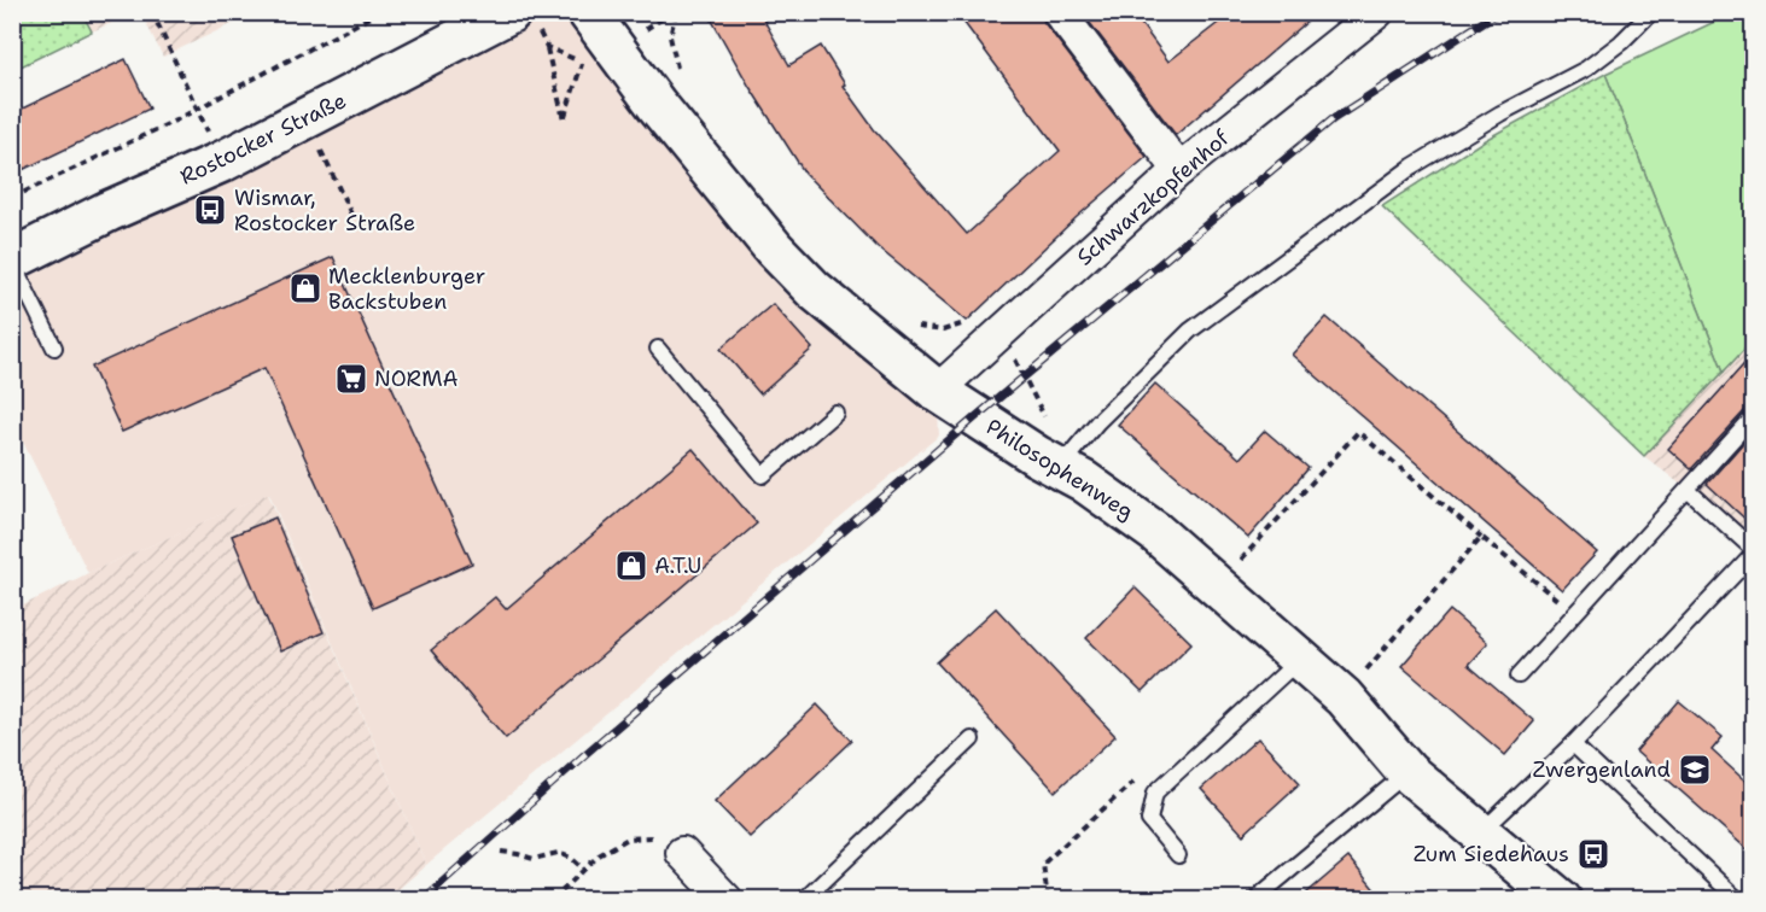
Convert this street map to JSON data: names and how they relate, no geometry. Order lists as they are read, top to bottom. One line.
{"streets":{"main road":["Rostocker Straße","Philosophenweg"],"street":["Schwarzkopfenhof"]},"crossings":[["Schwarzkopfenhof","Philosophenweg"]],"places":{"bus stop":["Wismar, Rostocker Straße","Zum Siedehaus"],"shop":["Mecklenburger Backstuben","A.T.U"],"supermarket":["NORMA"],"school or university":["Zwergenland"]}}
